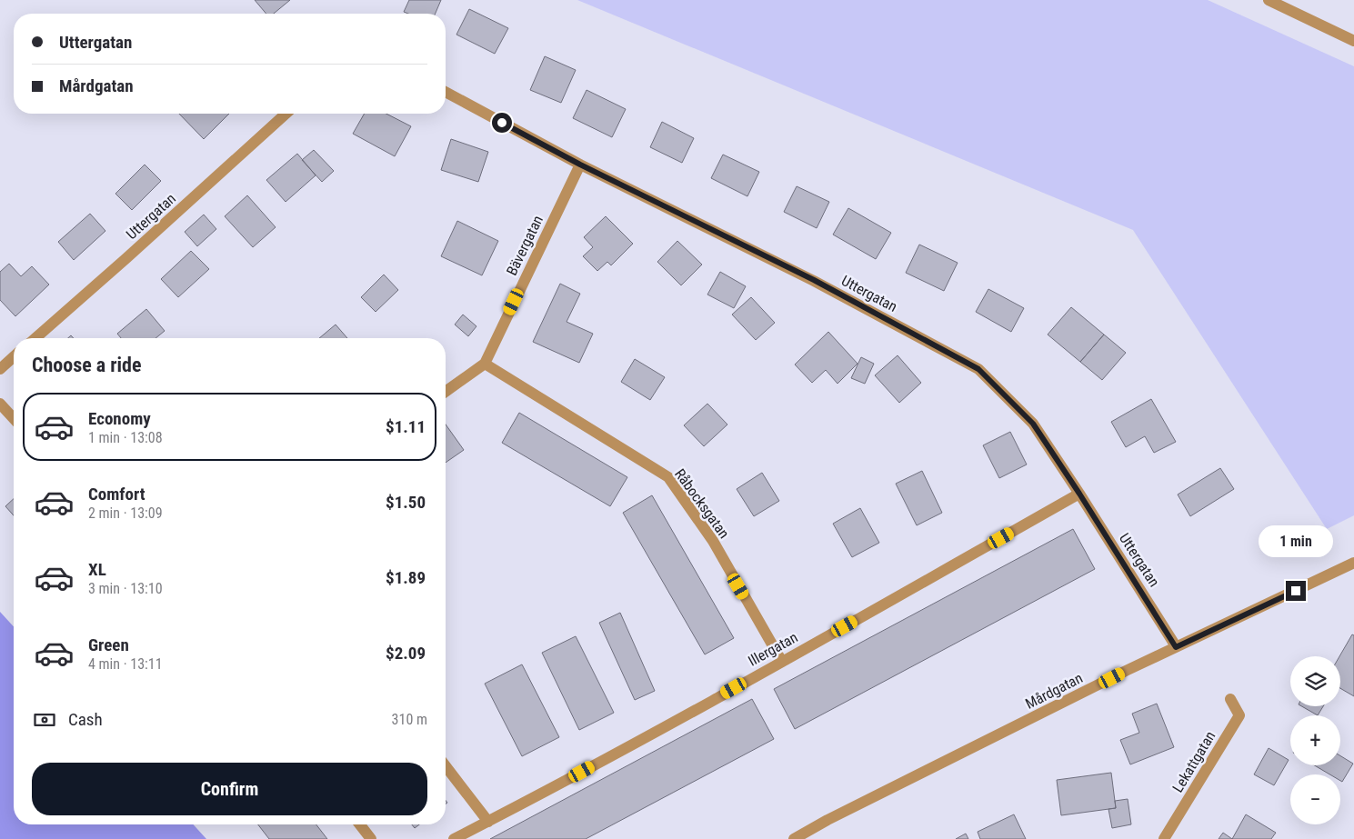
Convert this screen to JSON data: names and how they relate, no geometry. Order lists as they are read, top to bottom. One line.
{"streets":{"street":["Uttergatan","Bävergatan","Råbocksgatan","Illergatan","Mårdgatan","Lekattgatan"]},"crossings":[["Uttergatan","Bävergatan"],["Uttergatan","Illergatan"],["Uttergatan","Mårdgatan"],["Bävergatan","Råbocksgatan"],["Råbocksgatan","Illergatan"]],"page":{"banner":["Uttergatan","Mårdgatan"],"heading":"Choose a ride","list":[{"name":"Economy","note":"1 min · 13:08","value":"$1.11"},{"name":"Comfort","note":"2 min · 13:09","value":"$1.50"},{"name":"XL","note":"3 min · 13:10","value":"$1.89"},{"name":"Green","note":"4 min · 13:11","value":"$2.09"}],"bubble":"1 min","map_buttons":["+","−"],"pay":["Cash","310 m"],"buttons":"Confirm"}}
